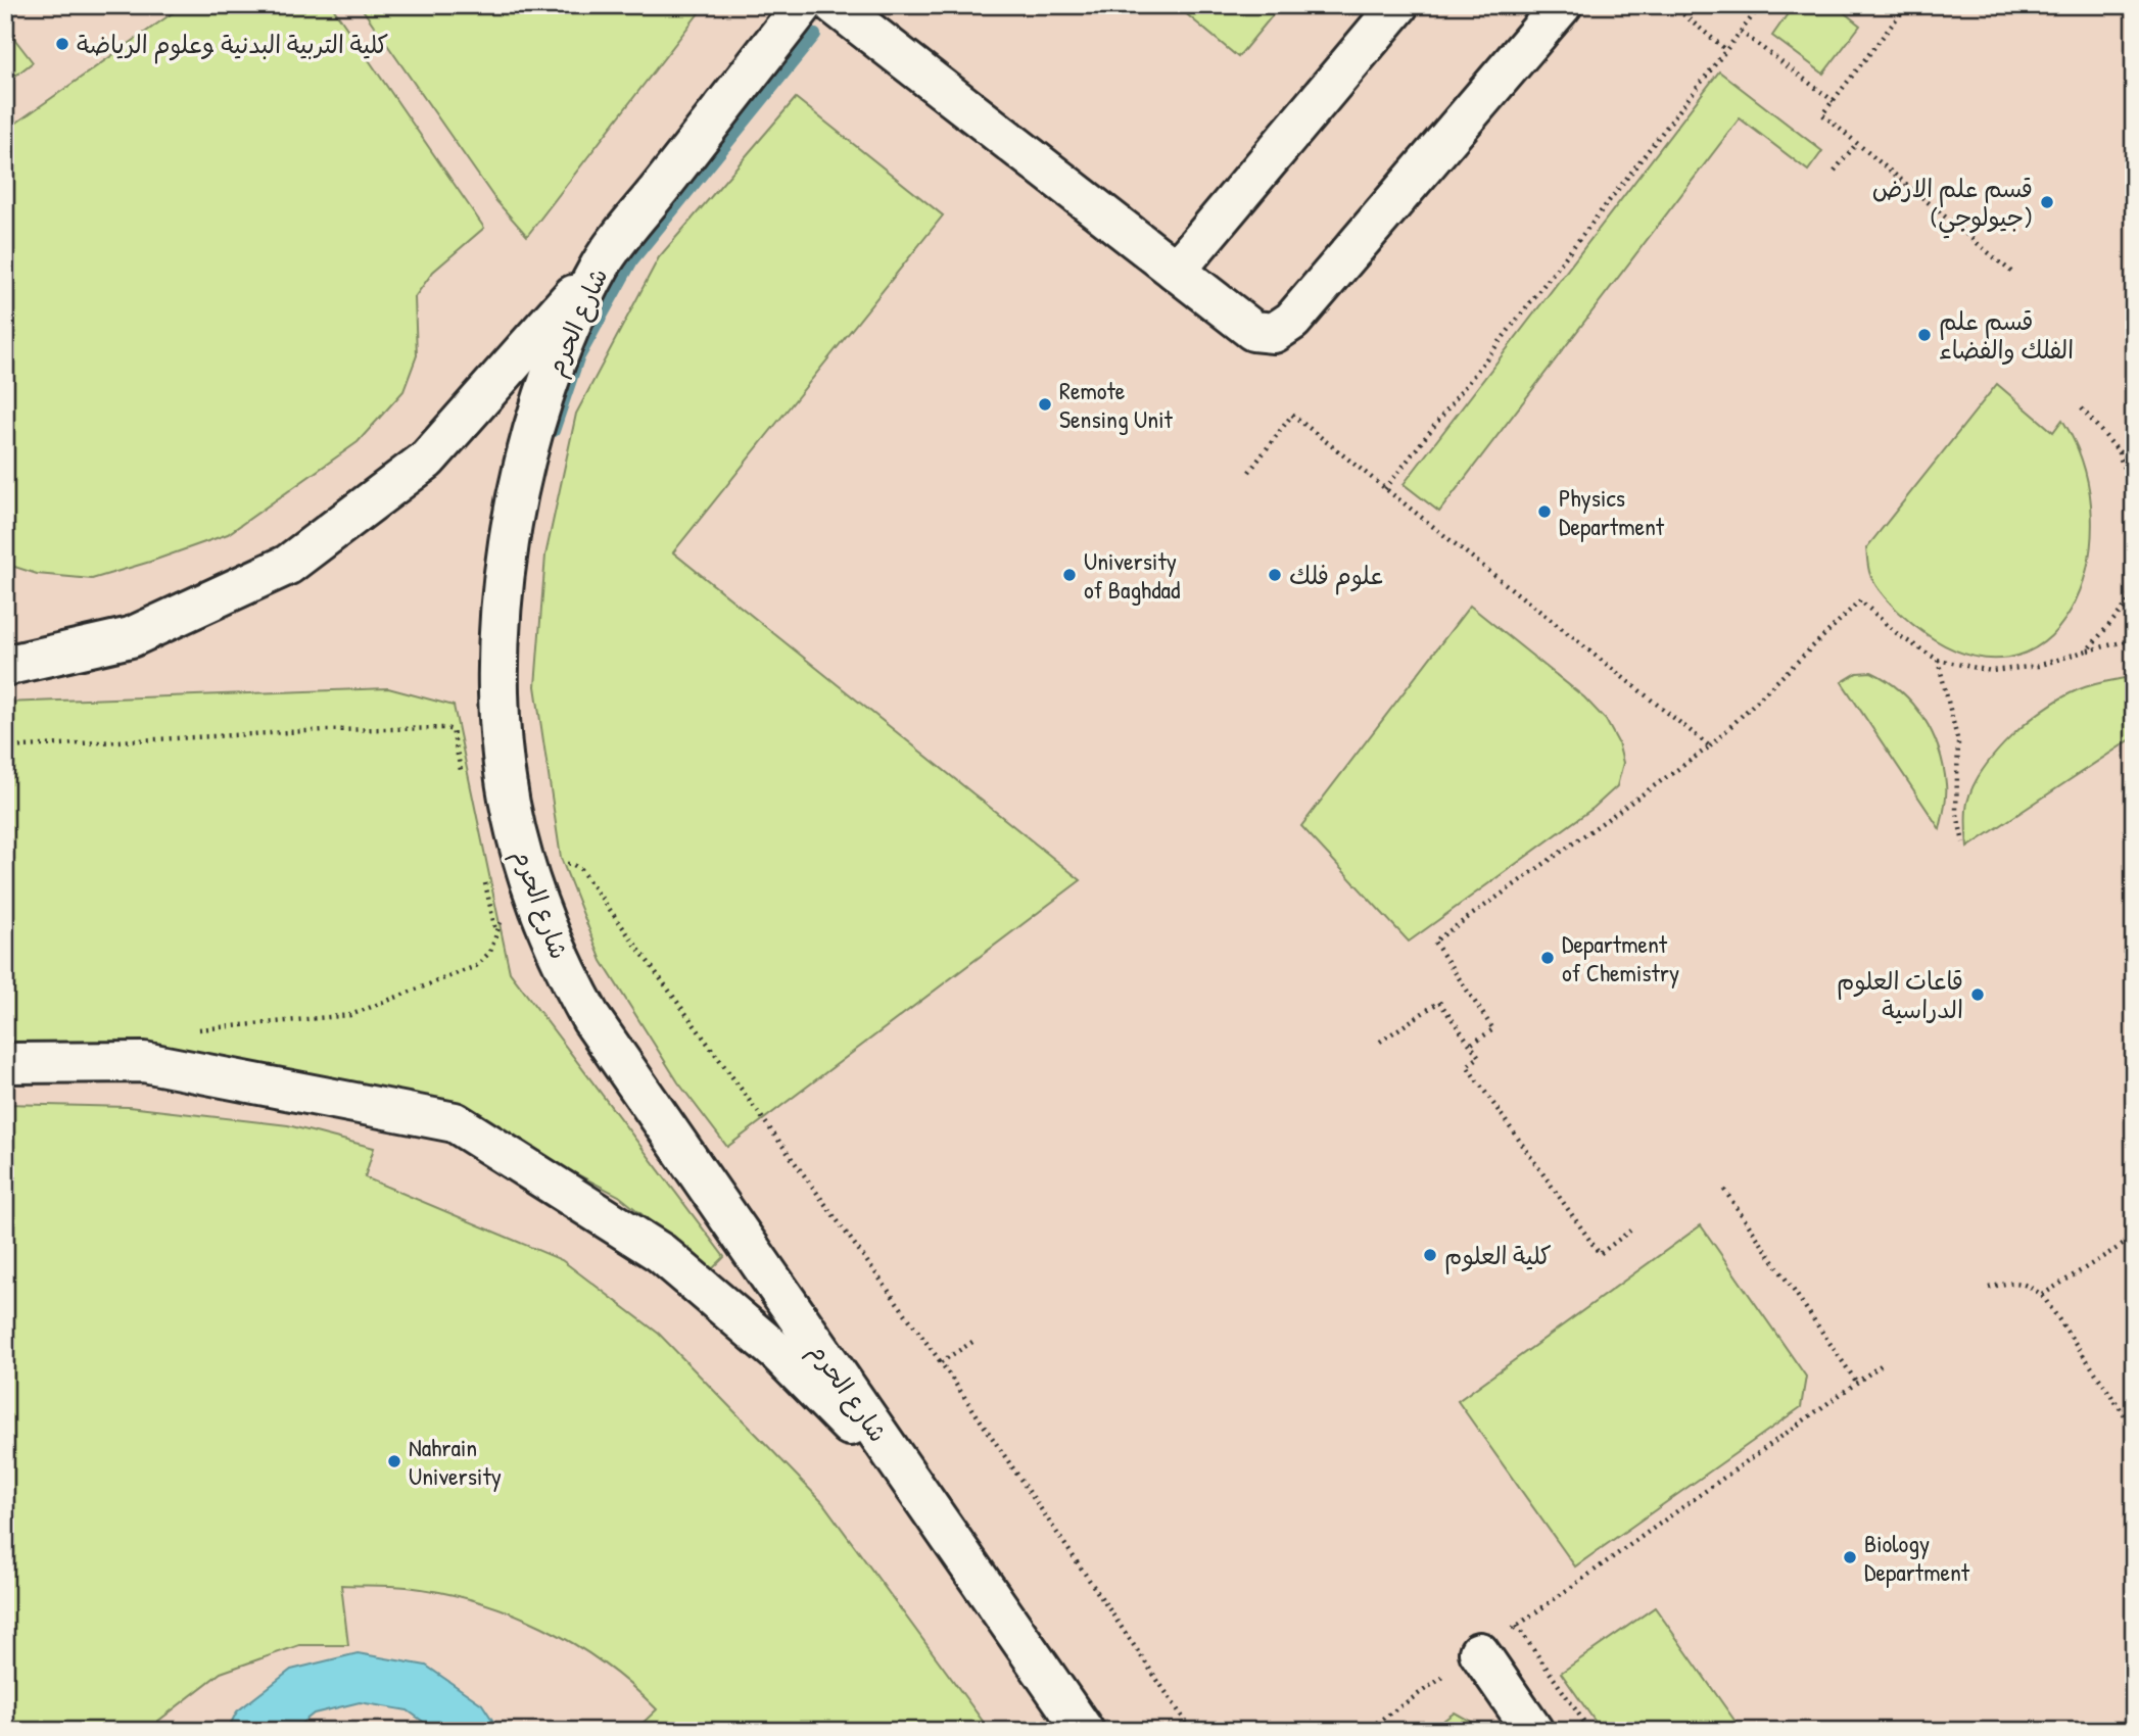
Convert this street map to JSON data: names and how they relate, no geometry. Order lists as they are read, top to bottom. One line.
{"streets":{"street":["شارع الحرم"]},"places":["كلية التربية البدنية وعلوم الرياضة","قسم علم الارض (جيولوجي)","قسم علم الفلك والفضاء","Remote Sensing Unit","Physics Department","University of Baghdad","علوم فلك","Department of Chemistry","قاعات العلوم الدراسية","كلية العلوم","Nahrain University","Biology Department"]}
